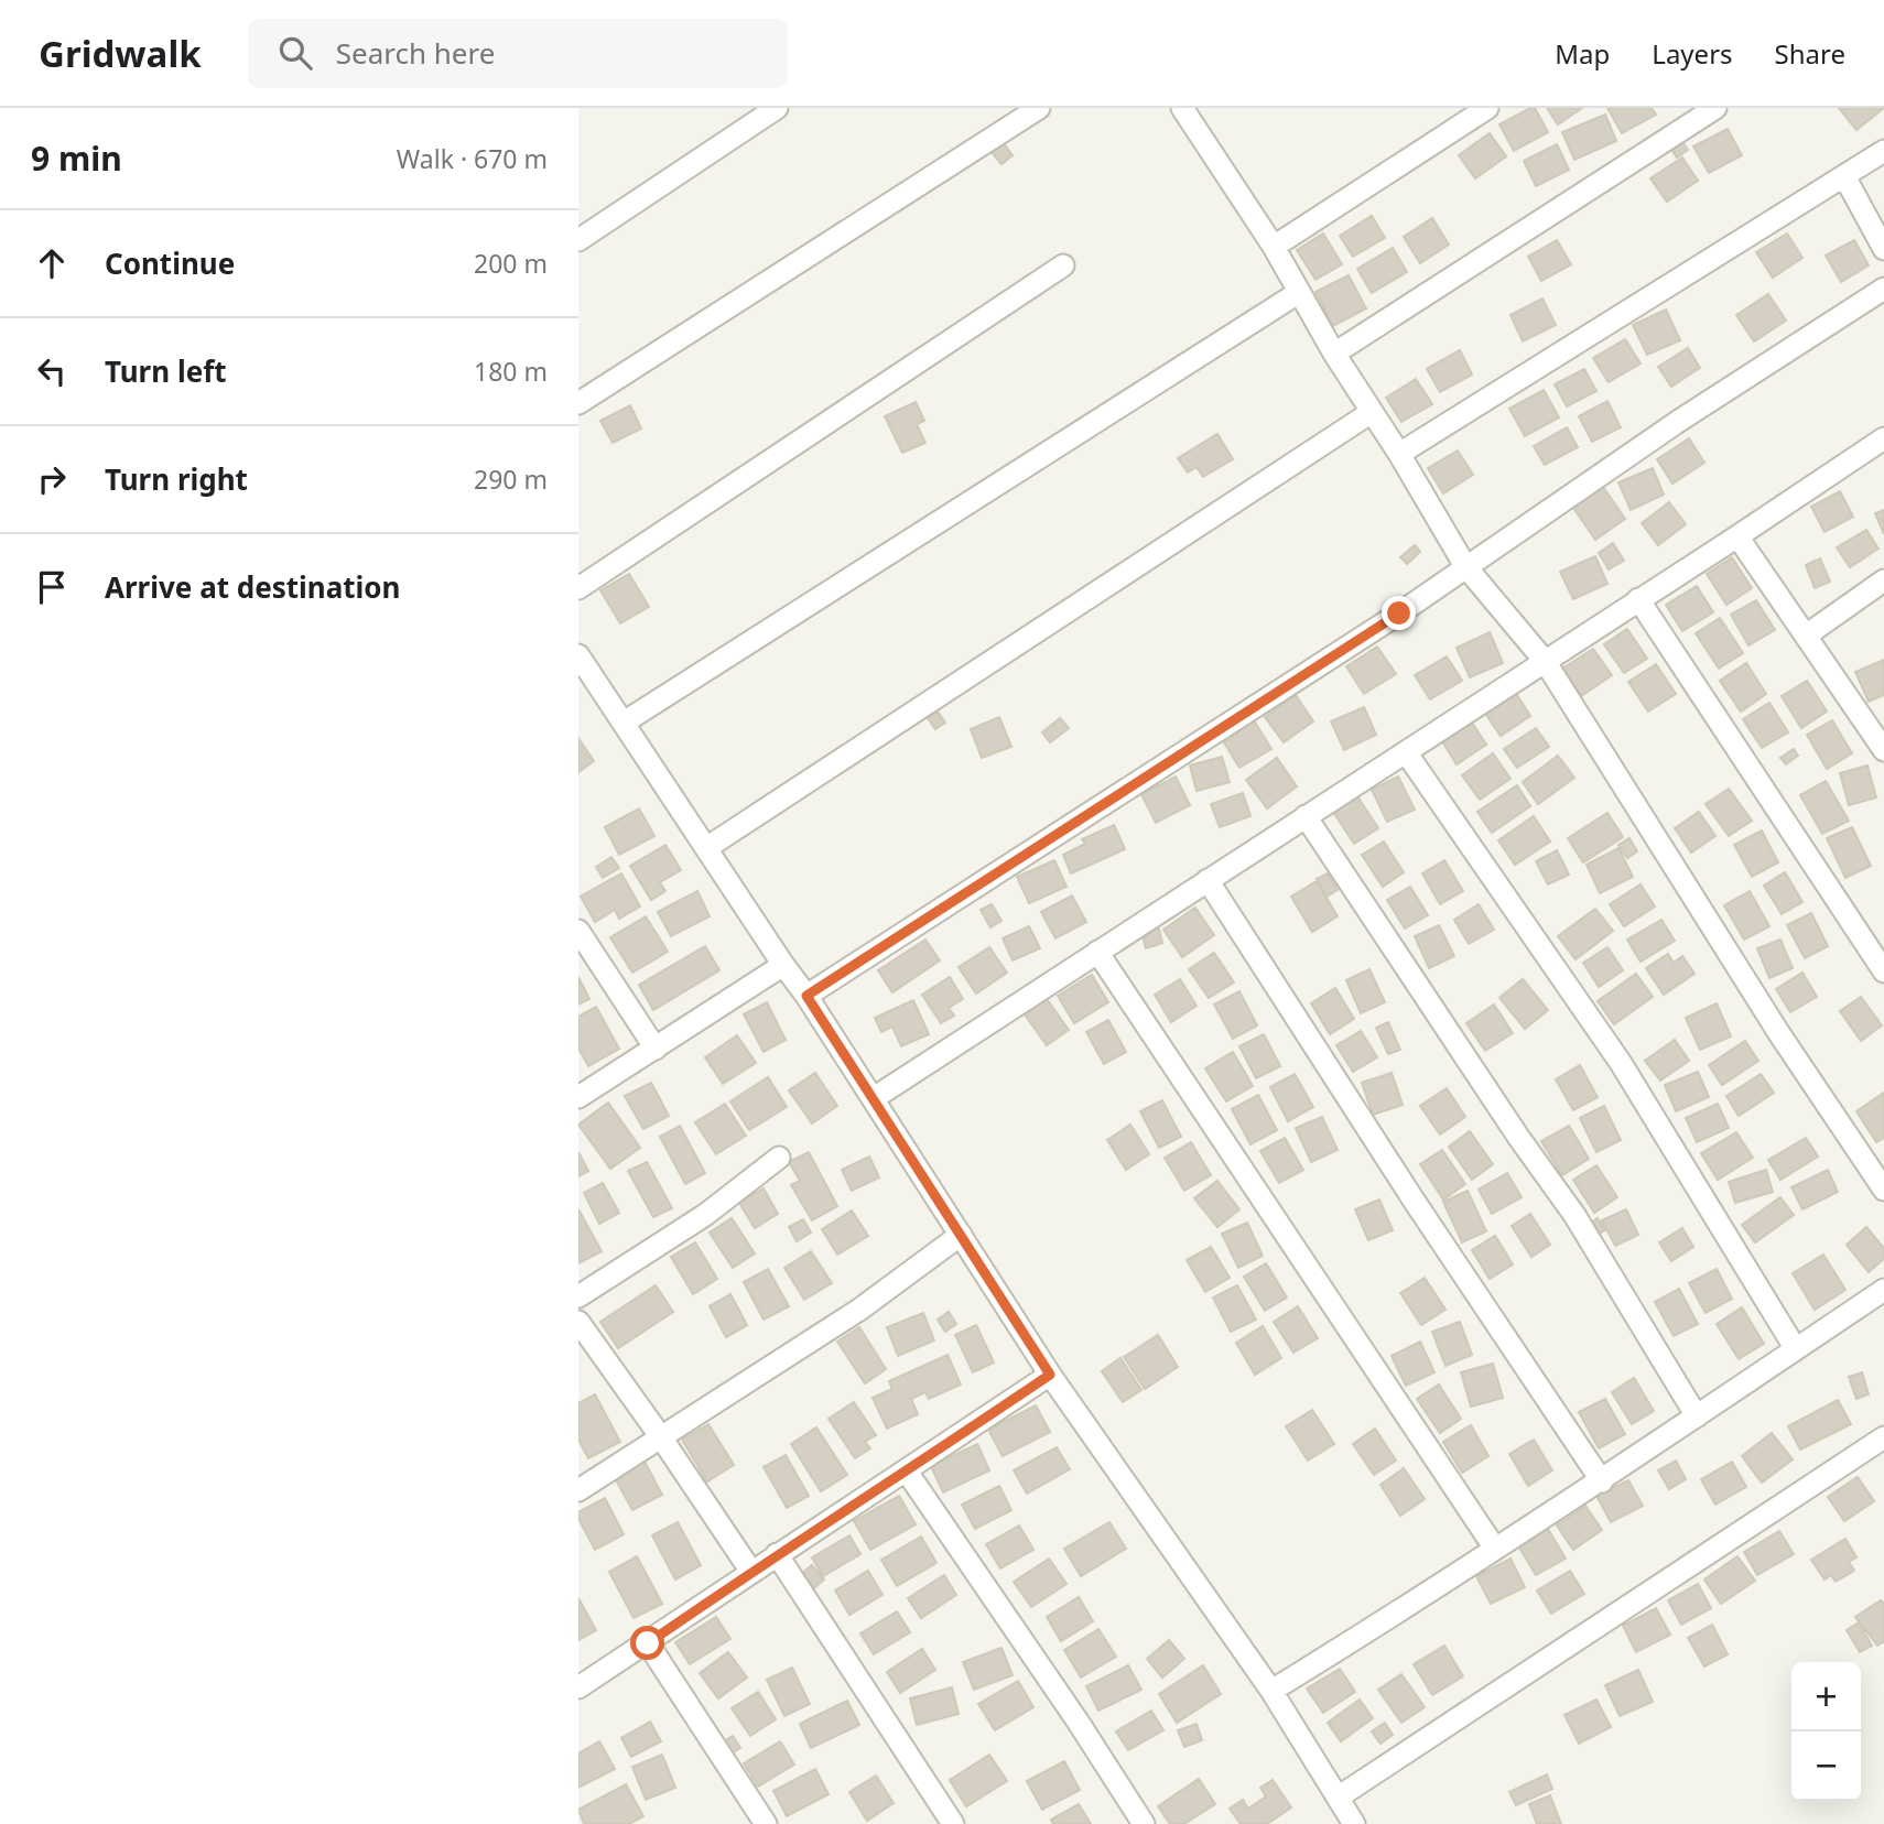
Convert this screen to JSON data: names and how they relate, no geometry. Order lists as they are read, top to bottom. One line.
{"page":{"header":"Gridwalk","search":"Search here","nav":["Map","Layers","Share"],"heading":["9 min","Walk · 670 m"],"list":[["Continue","200 m"],["Turn left","180 m"],["Turn right","290 m"],"Arrive at destination"],"map_buttons":["+","−"]}}
